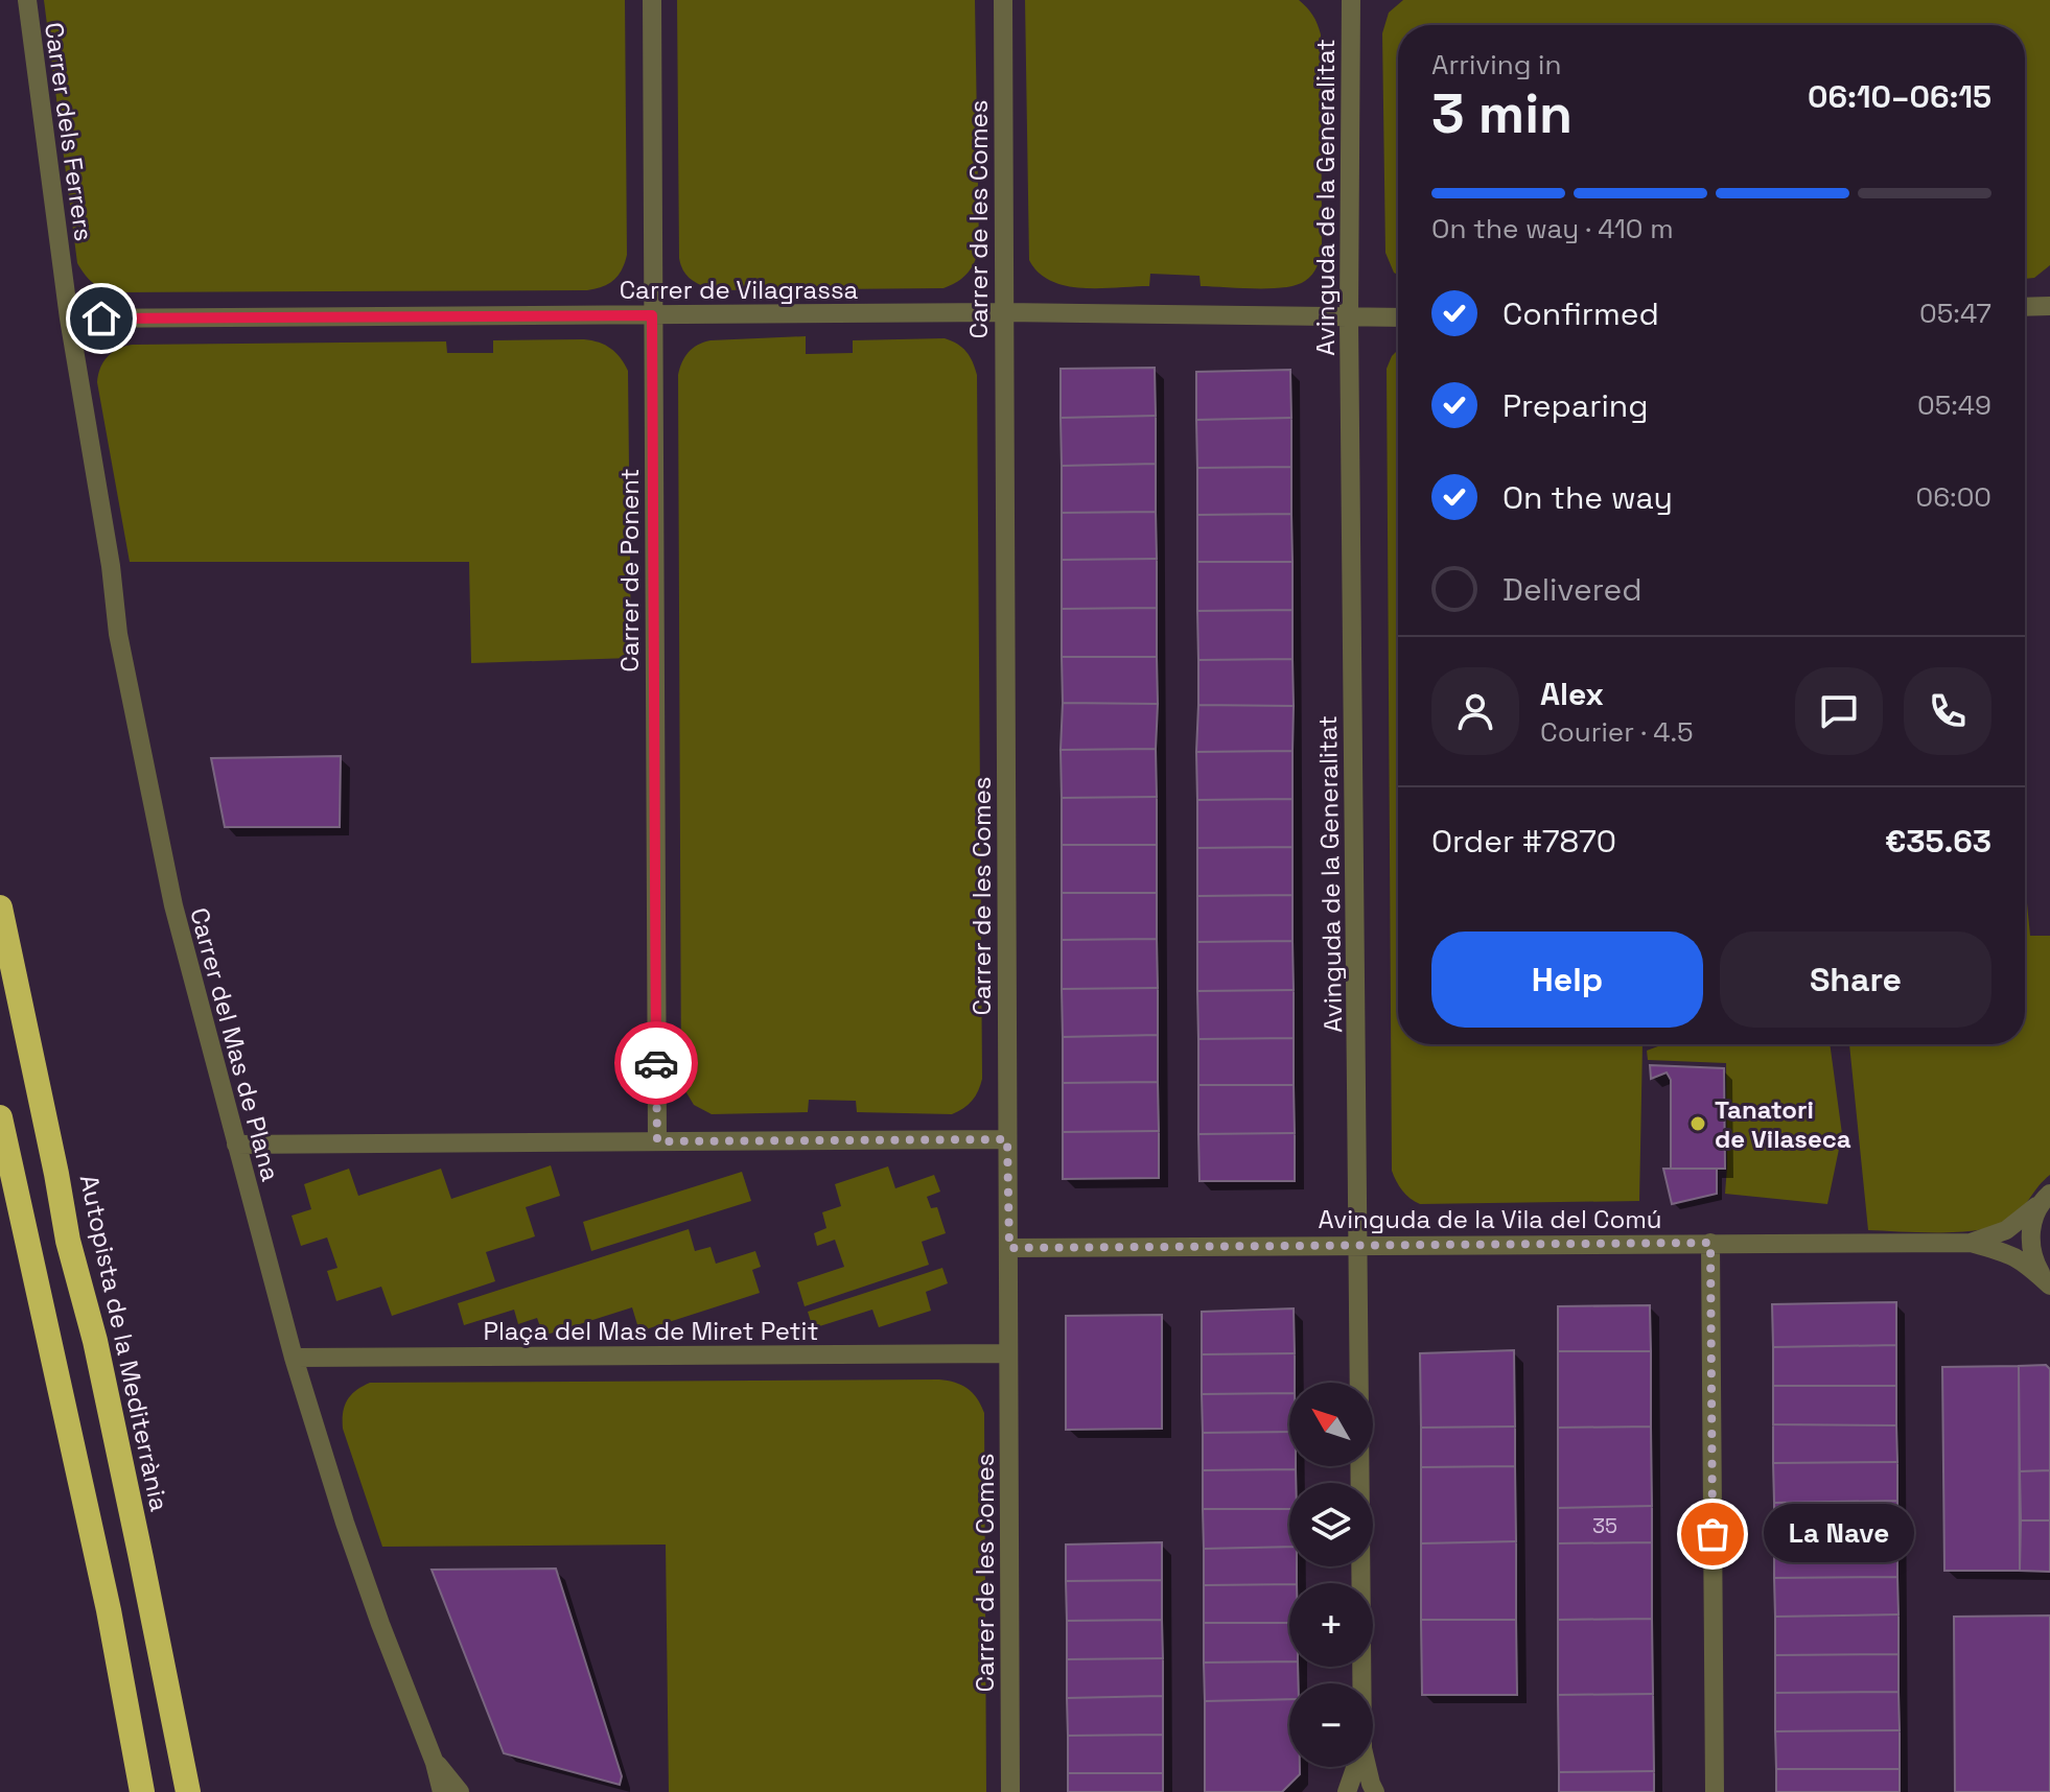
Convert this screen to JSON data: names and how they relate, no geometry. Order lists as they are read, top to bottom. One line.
{"streets":{"highway":["Autopista de la Mediterrània"],"street":["Carrer dels Ferrers","Avinguda de la Generalitat","Carrer de les Comes","Carrer de Vilagrassa","Carrer de Ponent","Carrer del Mas de Plana","Avinguda de la Vila del Comú","Plaça del Mas de Miret Petit"]},"crossings":[["Carrer dels Ferrers","Carrer de Vilagrassa"],["Carrer dels Ferrers","Carrer del Mas de Plana"],["Avinguda de la Generalitat","Carrer de Vilagrassa"],["Avinguda de la Generalitat","Avinguda de la Vila del Comú"],["Carrer de les Comes","Carrer de Vilagrassa"],["Carrer de les Comes","Avinguda de la Vila del Comú"],["Carrer de les Comes","Plaça del Mas de Miret Petit"],["Carrer de Vilagrassa","Carrer de Ponent"],["Carrer de Vilagrassa","Carrer del Mas de Plana"],["Carrer del Mas de Plana","Plaça del Mas de Miret Petit"]],"places":["Tanatori de Vilaseca","La Nave"],"house_numbers":["35"],"north":"top left","page":{"heading":["3 min","Arriving in","06:10–06:15"],"panel":["Alex","Courier · 4.5","Order #7870","€35.63"],"bar":"On the way · 410 m","list":[["Confirmed","05:47"],["Preparing","05:49"],["On the way","06:00"],"Delivered"],"buttons":["Help","Share"],"map_buttons":["+","−"],"bubble":"La Nave"}}
